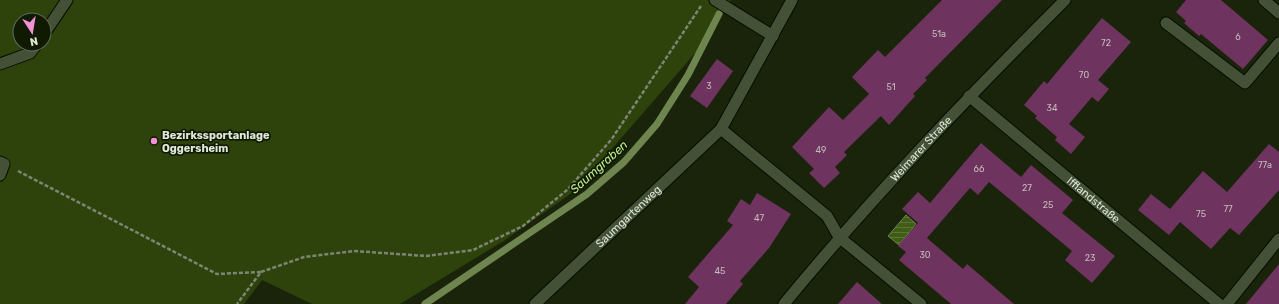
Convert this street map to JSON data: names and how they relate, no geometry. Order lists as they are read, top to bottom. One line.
{"streets":{"street":["Weimarer Straße","Ifflandstraße","Saumgartenweg"]},"crossings":[["Weimarer Straße","Ifflandstraße"]],"water":["Saumgraben"],"places":["Bezirkssportanlage Oggersheim"],"house_numbers":["51a","6","72","70","3","51","34","49","77a","66","27","25","77","75","47","30","23","45"],"north":"bottom"}
